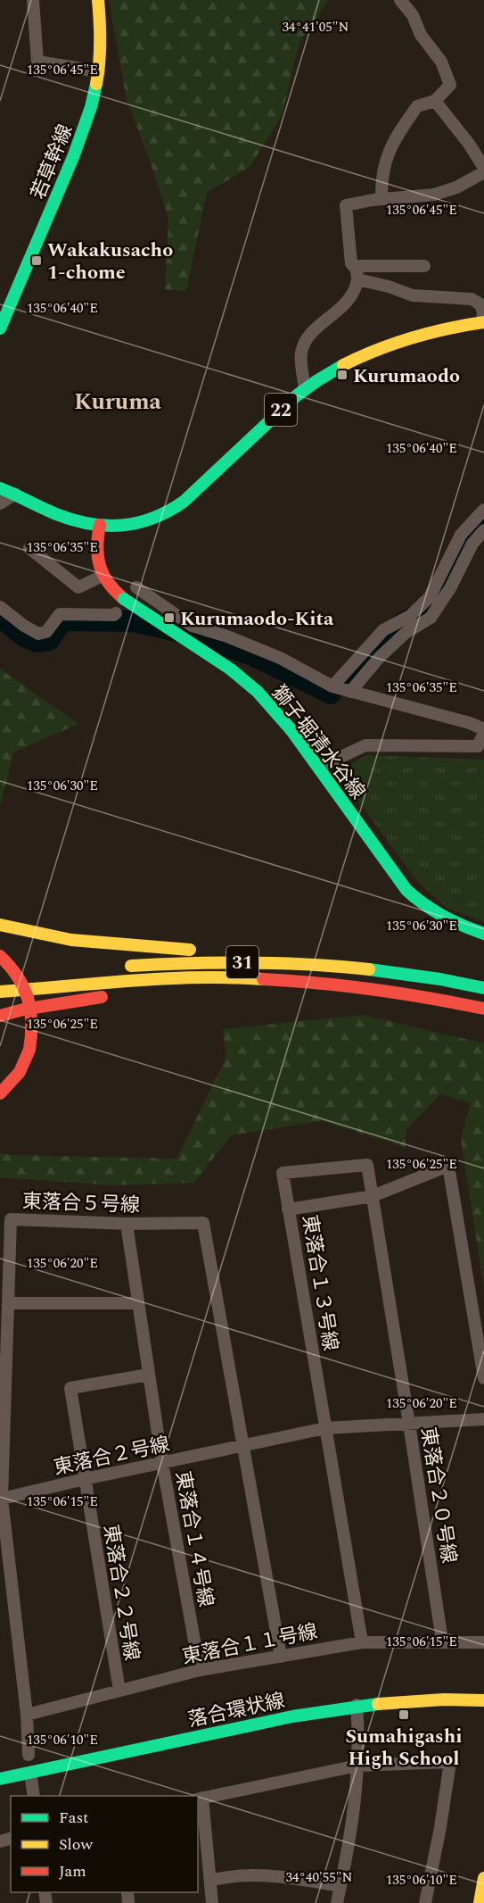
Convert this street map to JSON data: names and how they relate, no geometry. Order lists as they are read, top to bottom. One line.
{"streets":{"main road":["若草幹線","22","獅子堀清水谷線","31","落合環状線"],"street":["東落合５号線","東落合１３号線","東落合２号線","東落合２０号線","東落合１４号線","東落合２２号線","東落合１１号線"]},"crossings":[["22","獅子堀清水谷線"],["東落合５号線","東落合２号線"],["東落合５号線","東落合１４号線"],["東落合１３号線","東落合２号線"],["東落合１３号線","東落合２０号線"],["東落合１３号線","東落合１１号線"],["東落合２号線","東落合２０号線"],["東落合２号線","東落合１４号線"],["東落合２号線","東落合２２号線"],["東落合２０号線","東落合１１号線"],["東落合１４号線","東落合２２号線"],["東落合１４号線","東落合１１号線"],["東落合２２号線","東落合１１号線"]],"districts":["Kuruma"],"places":{"transit":["Wakakusacho 1-chome","Kurumaodo","Kurumaodo-Kita","Sumahigashi High School"]},"legend":["Fast","Slow","Jam"],"coordinates":["34°41'05\"N","135°06'45\"E","135°06'40\"E","135°06'35\"E","135°06'30\"E","135°06'25\"E","135°06'20\"E","135°06'15\"E","135°06'10\"E","34°40'55\"N"]}
